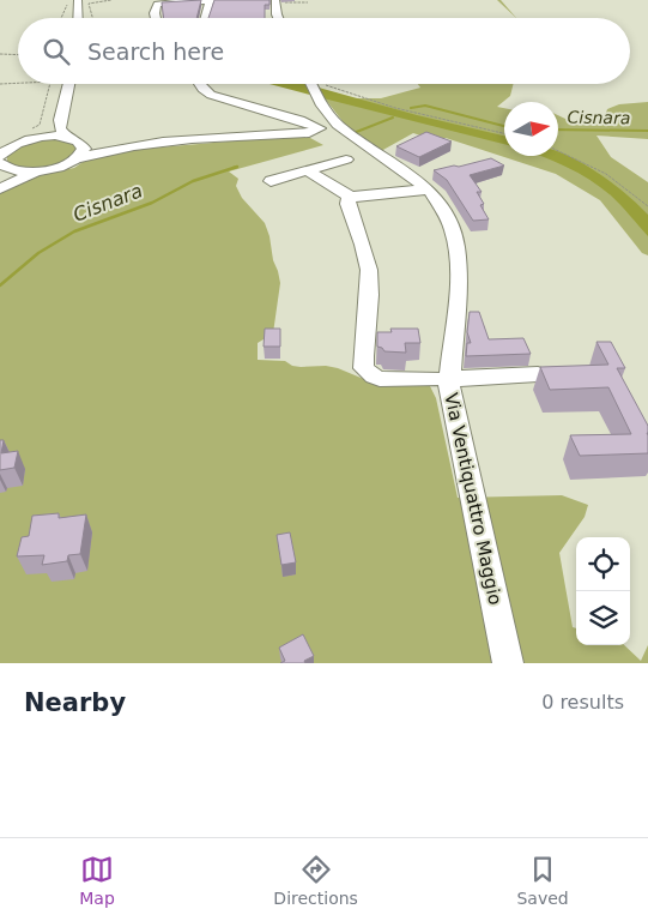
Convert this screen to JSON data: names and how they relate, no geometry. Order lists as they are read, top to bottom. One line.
{"streets":{"street":["Via Ventiquattro Maggio"]},"water":["Cisnara"],"north":"right","page":{"search":"Search here","heading":["Nearby","0 results"],"nav":["Map","Directions","Saved"]}}
